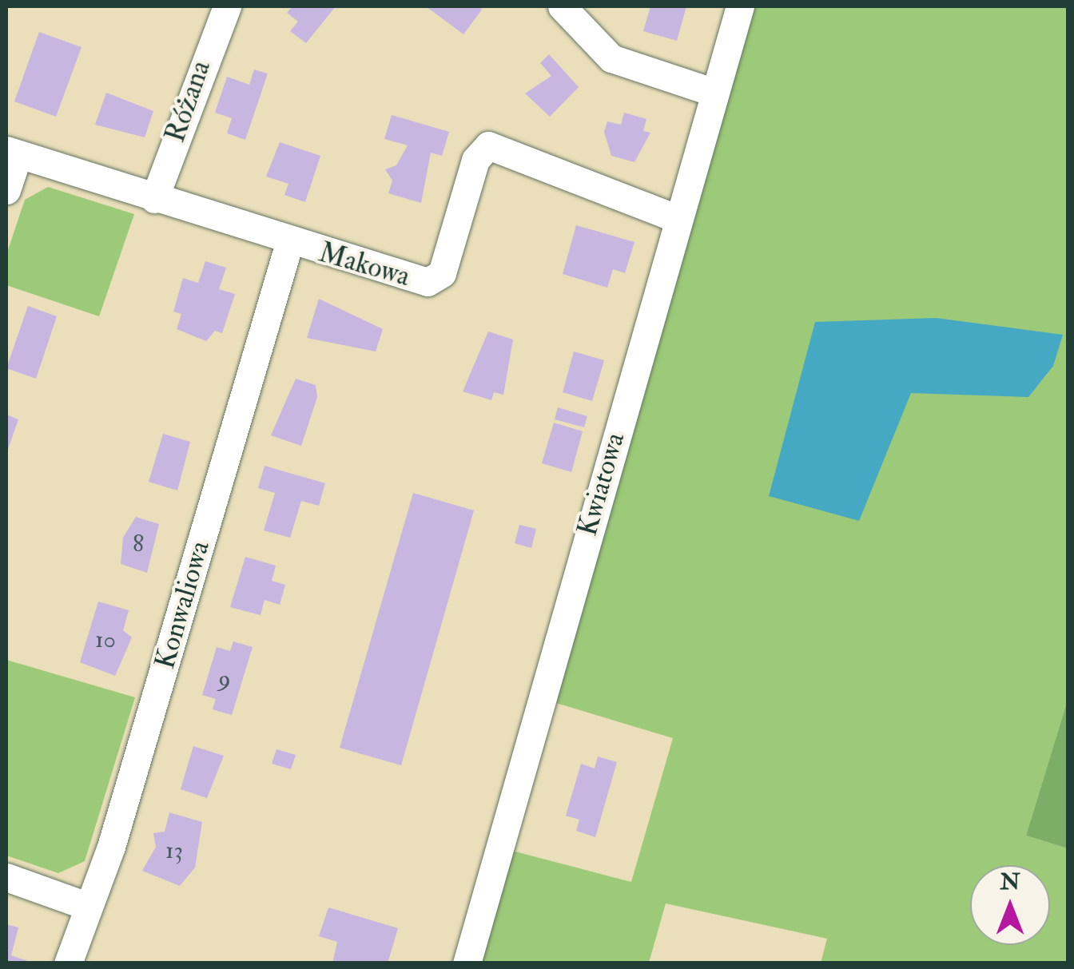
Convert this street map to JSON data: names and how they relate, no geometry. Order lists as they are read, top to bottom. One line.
{"streets":{"street":["Różana","Makowa","Kwiatowa","Konwaliowa"]},"crossings":[["Różana","Makowa"],["Makowa","Kwiatowa"],["Makowa","Konwaliowa"]],"house_numbers":["8","10","9","13"],"north":"top"}
